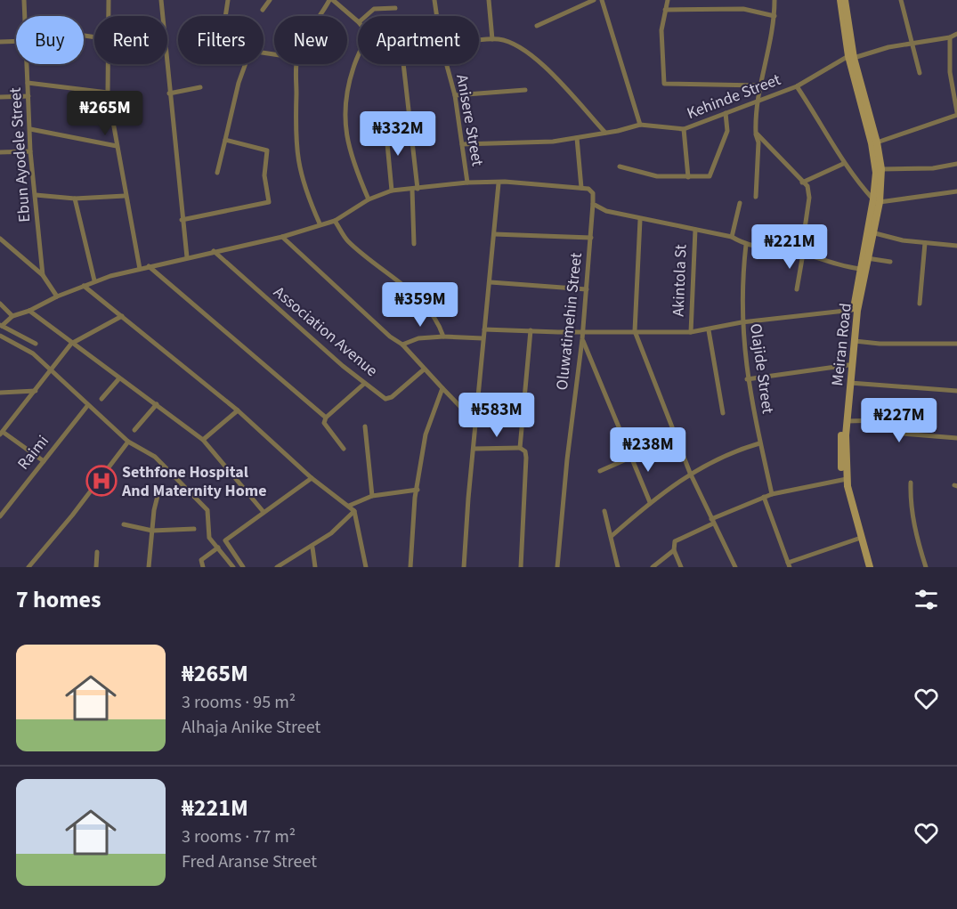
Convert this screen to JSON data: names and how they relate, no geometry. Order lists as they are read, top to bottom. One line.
{"streets":{"main road":["Meiran Road"],"street":["Kehinde Street","Anisere Street","Ebun Ayodele Street","Akintola St","Oluwatimehin Street","Association Avenue","Olajide Street","Raimi"]},"crossings":[["Kehinde Street","Anisere Street"],["Kehinde Street","Meiran Road"]],"places":{"hospital":["Sethfone Hospital And Maternity Home"]},"page":{"chip":["Buy","Rent","Filters","New","Apartment"],"price":["₦265M","₦332M","₦221M","₦359M","₦583M","₦227M","₦238M"],"heading":"7 homes","list":[{"name":"₦265M","note":"3 rooms · 95 m² · Alhaja Anike Street"},{"name":"₦221M","note":"3 rooms · 77 m² · Fred Aranse Street"}]}}
